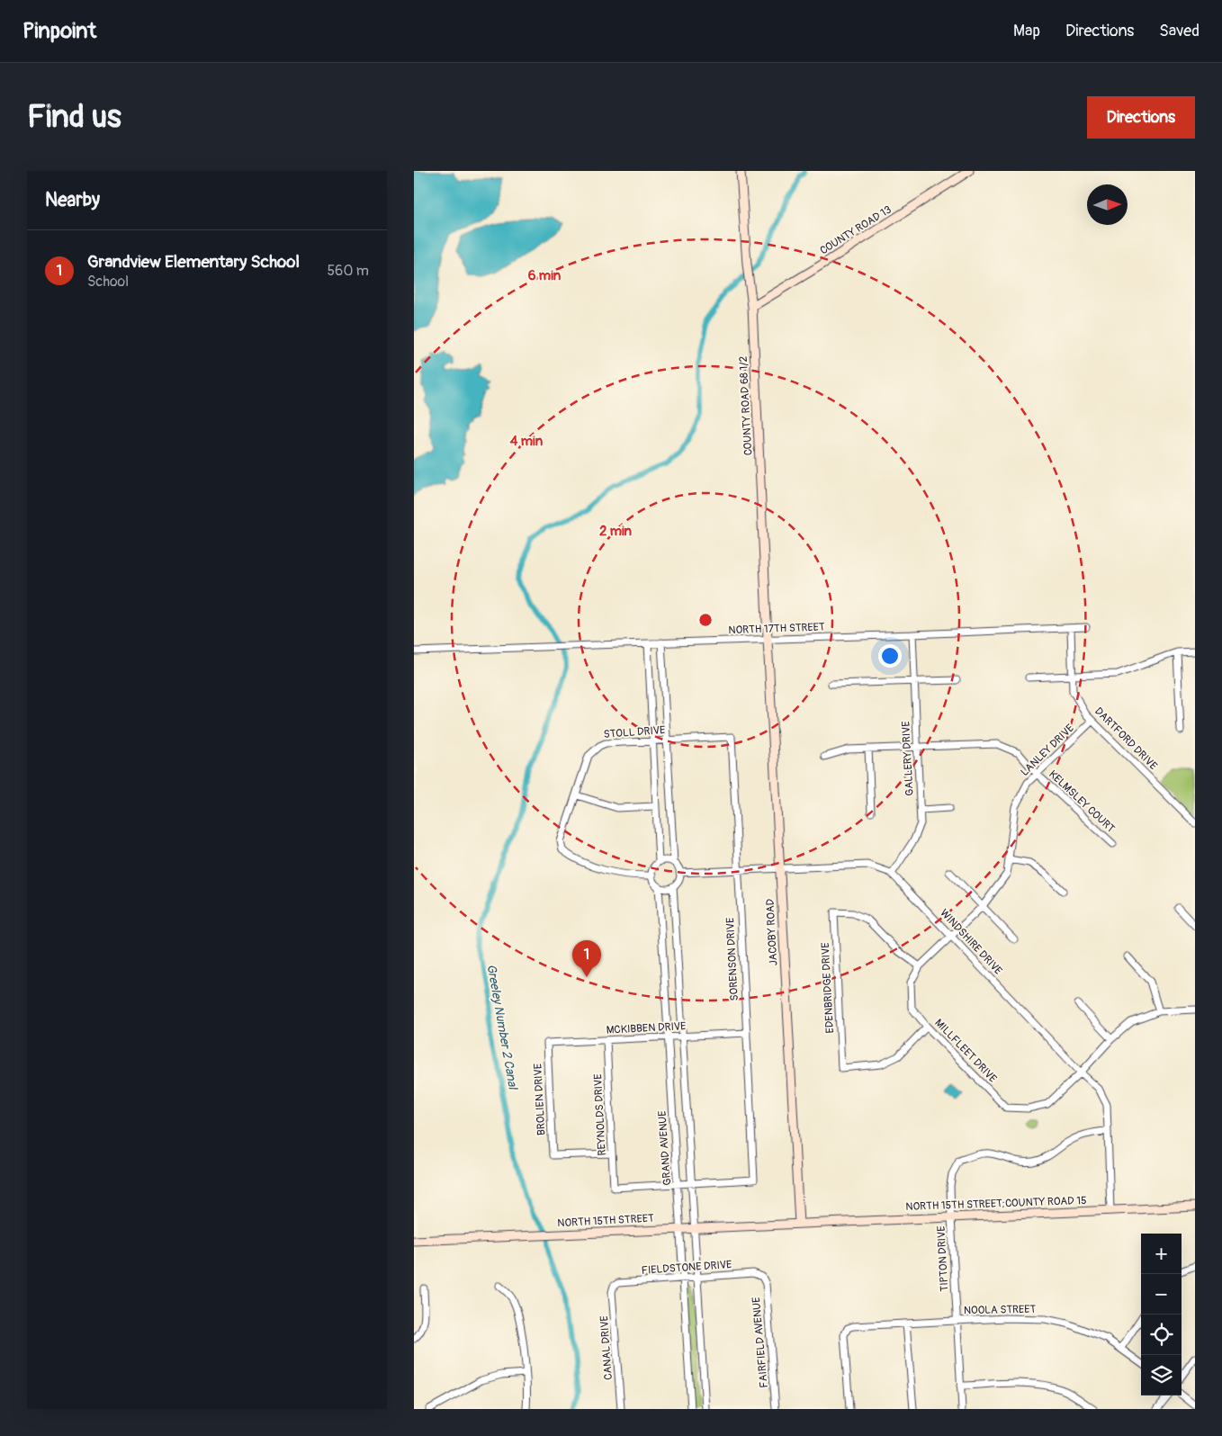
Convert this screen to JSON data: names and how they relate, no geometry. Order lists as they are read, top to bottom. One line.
{"streets":{"street":["COUNTY ROAD 13","COUNTY ROAD 68 1/2","NORTH 17TH STREET","STOLL DRIVE","DARTFORD DRIVE","LANLEY DRIVE","GALLERY DRIVE","KELMSLEY COURT","JACOBY ROAD","WINDSHIRE DRIVE","SORENSON DRIVE","EDENBRIDGE DRIVE","MCKIBBEN DRIVE","MILLFLEET DRIVE","BROLIEN DRIVE","REYNOLDS DRIVE","GRAND AVENUE","NORTH 15TH STREET;COUNTY ROAD 15","NORTH 15TH STREET","TIPTON DRIVE","FIELDSTONE DRIVE","NOOLA STREET","FAIRFIELD AVENUE","CANAL DRIVE"]},"crossings":[["COUNTY ROAD 13","COUNTY ROAD 68 1/2"],["COUNTY ROAD 68 1/2","NORTH 17TH STREET"],["COUNTY ROAD 68 1/2","JACOBY ROAD"],["NORTH 17TH STREET","DARTFORD DRIVE"],["NORTH 17TH STREET","GALLERY DRIVE"],["NORTH 17TH STREET","JACOBY ROAD"],["STOLL DRIVE","WINDSHIRE DRIVE"],["STOLL DRIVE","SORENSON DRIVE"],["STOLL DRIVE","GRAND AVENUE"],["DARTFORD DRIVE","LANLEY DRIVE"],["LANLEY DRIVE","KELMSLEY COURT"],["LANLEY DRIVE","WINDSHIRE DRIVE"],["LANLEY DRIVE","MILLFLEET DRIVE"],["GALLERY DRIVE","KELMSLEY COURT"],["GALLERY DRIVE","WINDSHIRE DRIVE"],["JACOBY ROAD","WINDSHIRE DRIVE"],["JACOBY ROAD","NORTH 15TH STREET;COUNTY ROAD 15"],["JACOBY ROAD","NORTH 15TH STREET"],["WINDSHIRE DRIVE","SORENSON DRIVE"],["WINDSHIRE DRIVE","MILLFLEET DRIVE"],["WINDSHIRE DRIVE","GRAND AVENUE"],["WINDSHIRE DRIVE","NORTH 15TH STREET;COUNTY ROAD 15"],["WINDSHIRE DRIVE","TIPTON DRIVE"],["SORENSON DRIVE","MCKIBBEN DRIVE"],["EDENBRIDGE DRIVE","MILLFLEET DRIVE"],["MCKIBBEN DRIVE","BROLIEN DRIVE"],["MCKIBBEN DRIVE","REYNOLDS DRIVE"],["MCKIBBEN DRIVE","GRAND AVENUE"],["BROLIEN DRIVE","REYNOLDS DRIVE"],["REYNOLDS DRIVE","GRAND AVENUE"],["GRAND AVENUE","NORTH 15TH STREET"],["GRAND AVENUE","FIELDSTONE DRIVE"],["NORTH 15TH STREET;COUNTY ROAD 15","NORTH 15TH STREET"],["NORTH 15TH STREET;COUNTY ROAD 15","TIPTON DRIVE"],["TIPTON DRIVE","NOOLA STREET"],["FIELDSTONE DRIVE","FAIRFIELD AVENUE"],["FIELDSTONE DRIVE","CANAL DRIVE"]],"water":["Greeley Number 2 Canal"],"north":"right","page":{"header":"Pinpoint","nav":["Map","Directions","Saved"],"buttons":"Directions","title":"Find us","heading":"Nearby","list":[{"mark":"1","name":"Grandview Elementary School","note":"School","value":"560 m"}],"pins":"1","map_buttons":["+","−"]},"rings":["6 min","4 min","2 min"]}
